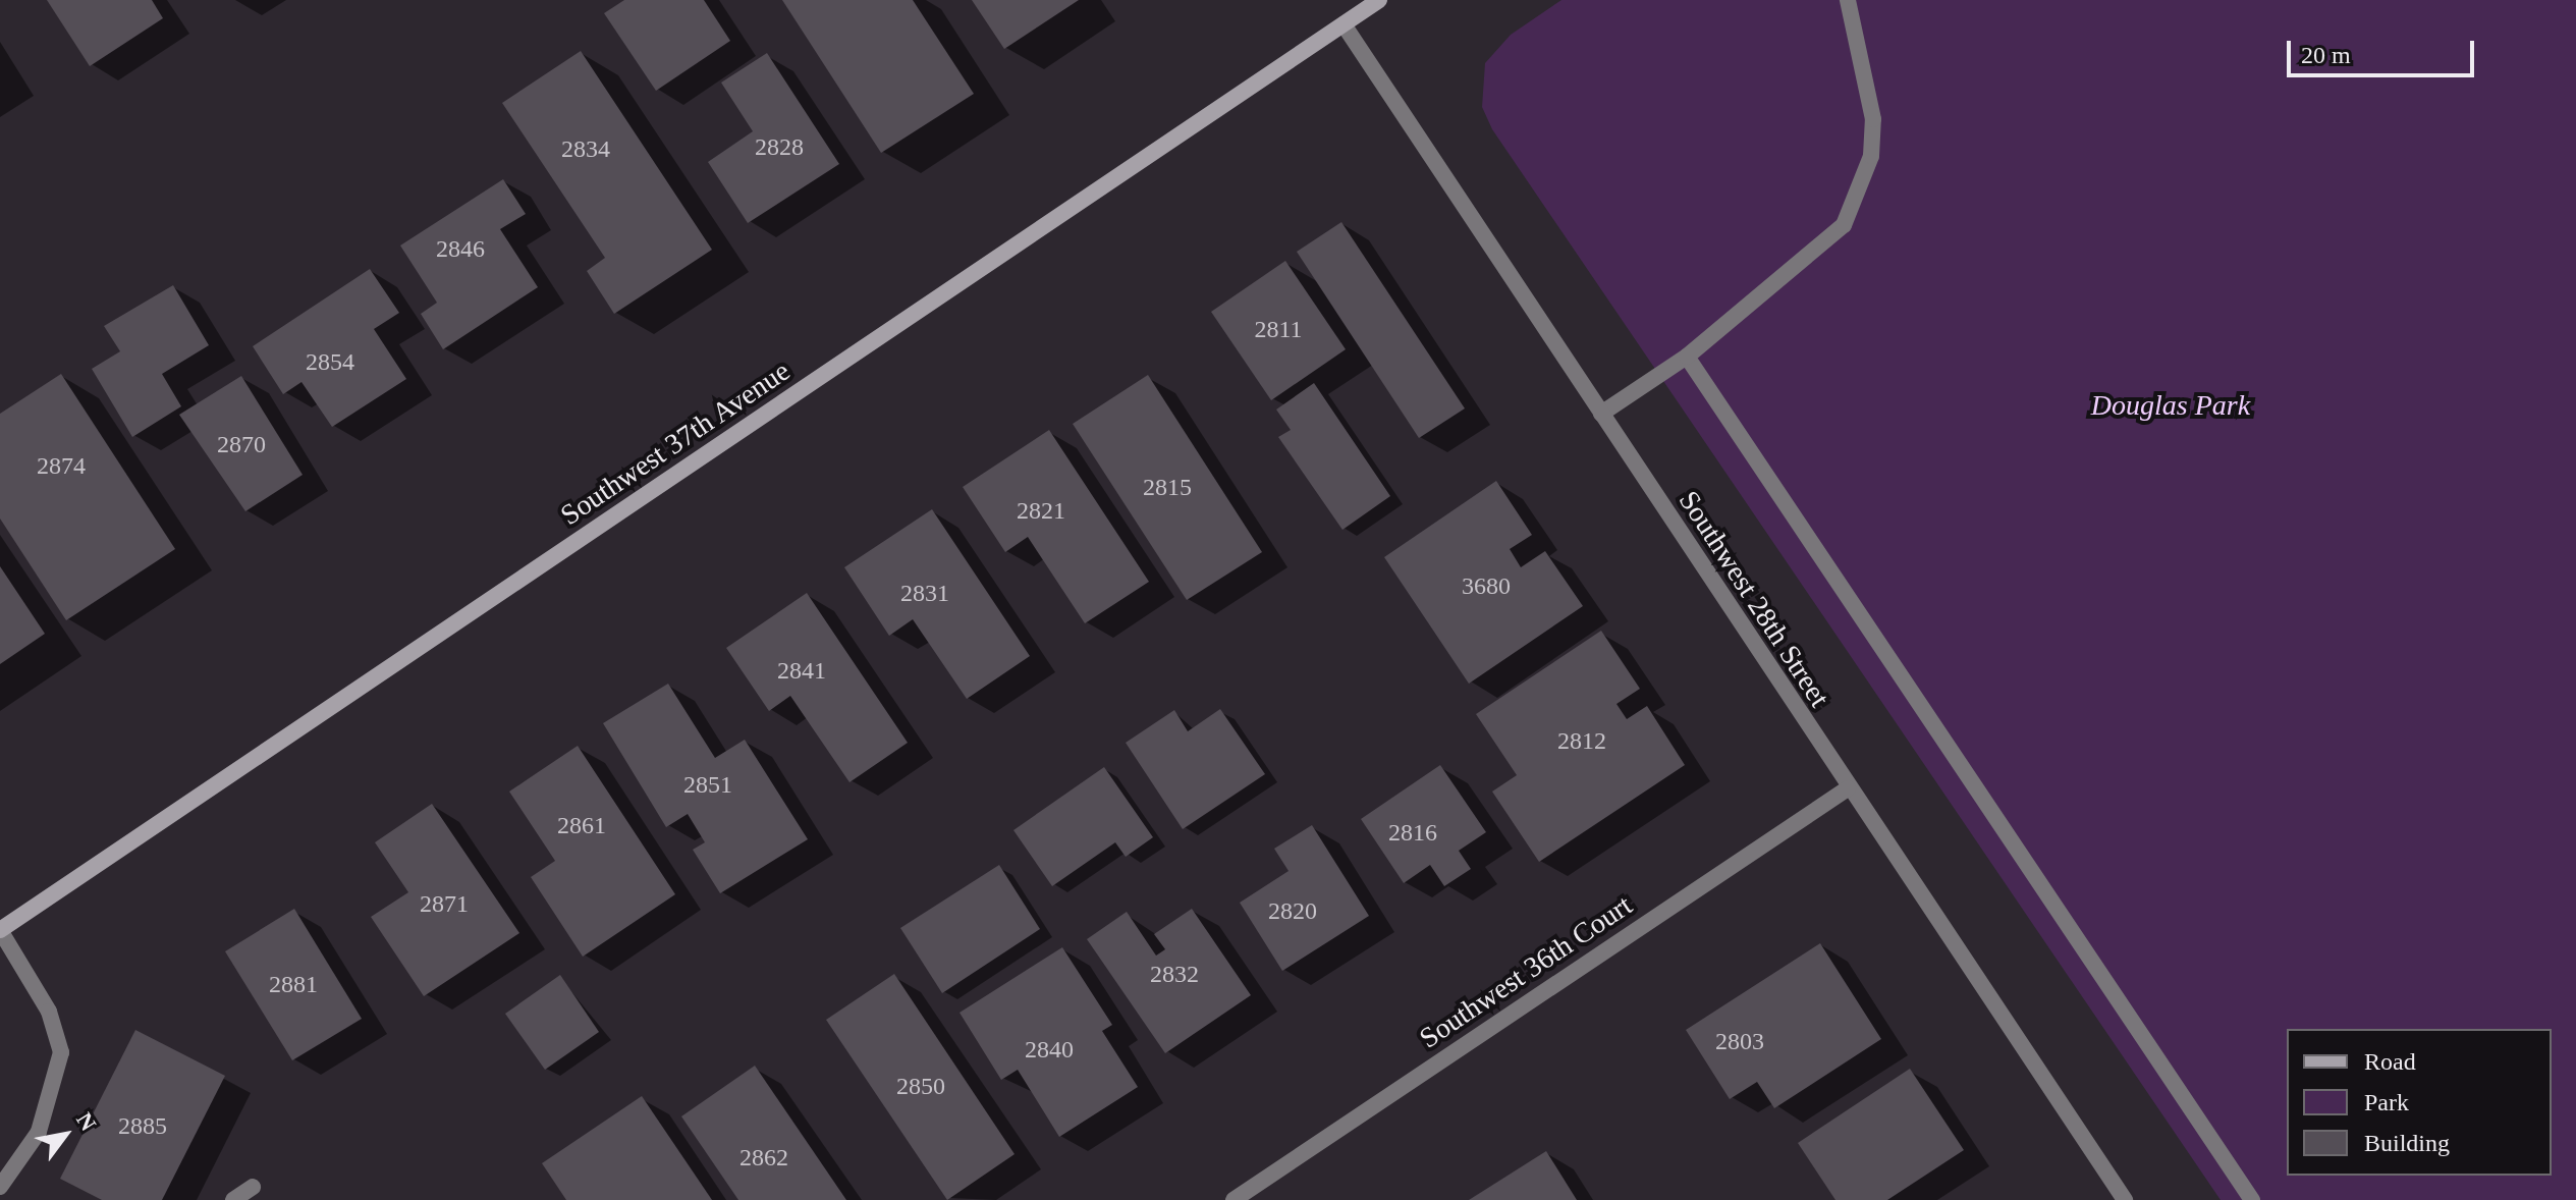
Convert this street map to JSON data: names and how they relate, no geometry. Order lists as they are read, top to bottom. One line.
{"streets":{"main road":["Southwest 37th Avenue"],"street":["Southwest 28th Street","Southwest 36th Court"]},"crossings":[["Southwest 37th Avenue","Southwest 28th Street"],["Southwest 28th Street","Southwest 36th Court"]],"parks":["Douglas Park"],"house_numbers":["2828","2834","2846","2811","2854","2870","2874","2815","2821","3680","2831","2841","2812","2851","2861","2816","2871","2820","2832","2881","2803","2840","2850","2885","2862"],"legend":["Road","Park","Building"],"scale_bar":"20 m","north":"top right"}
